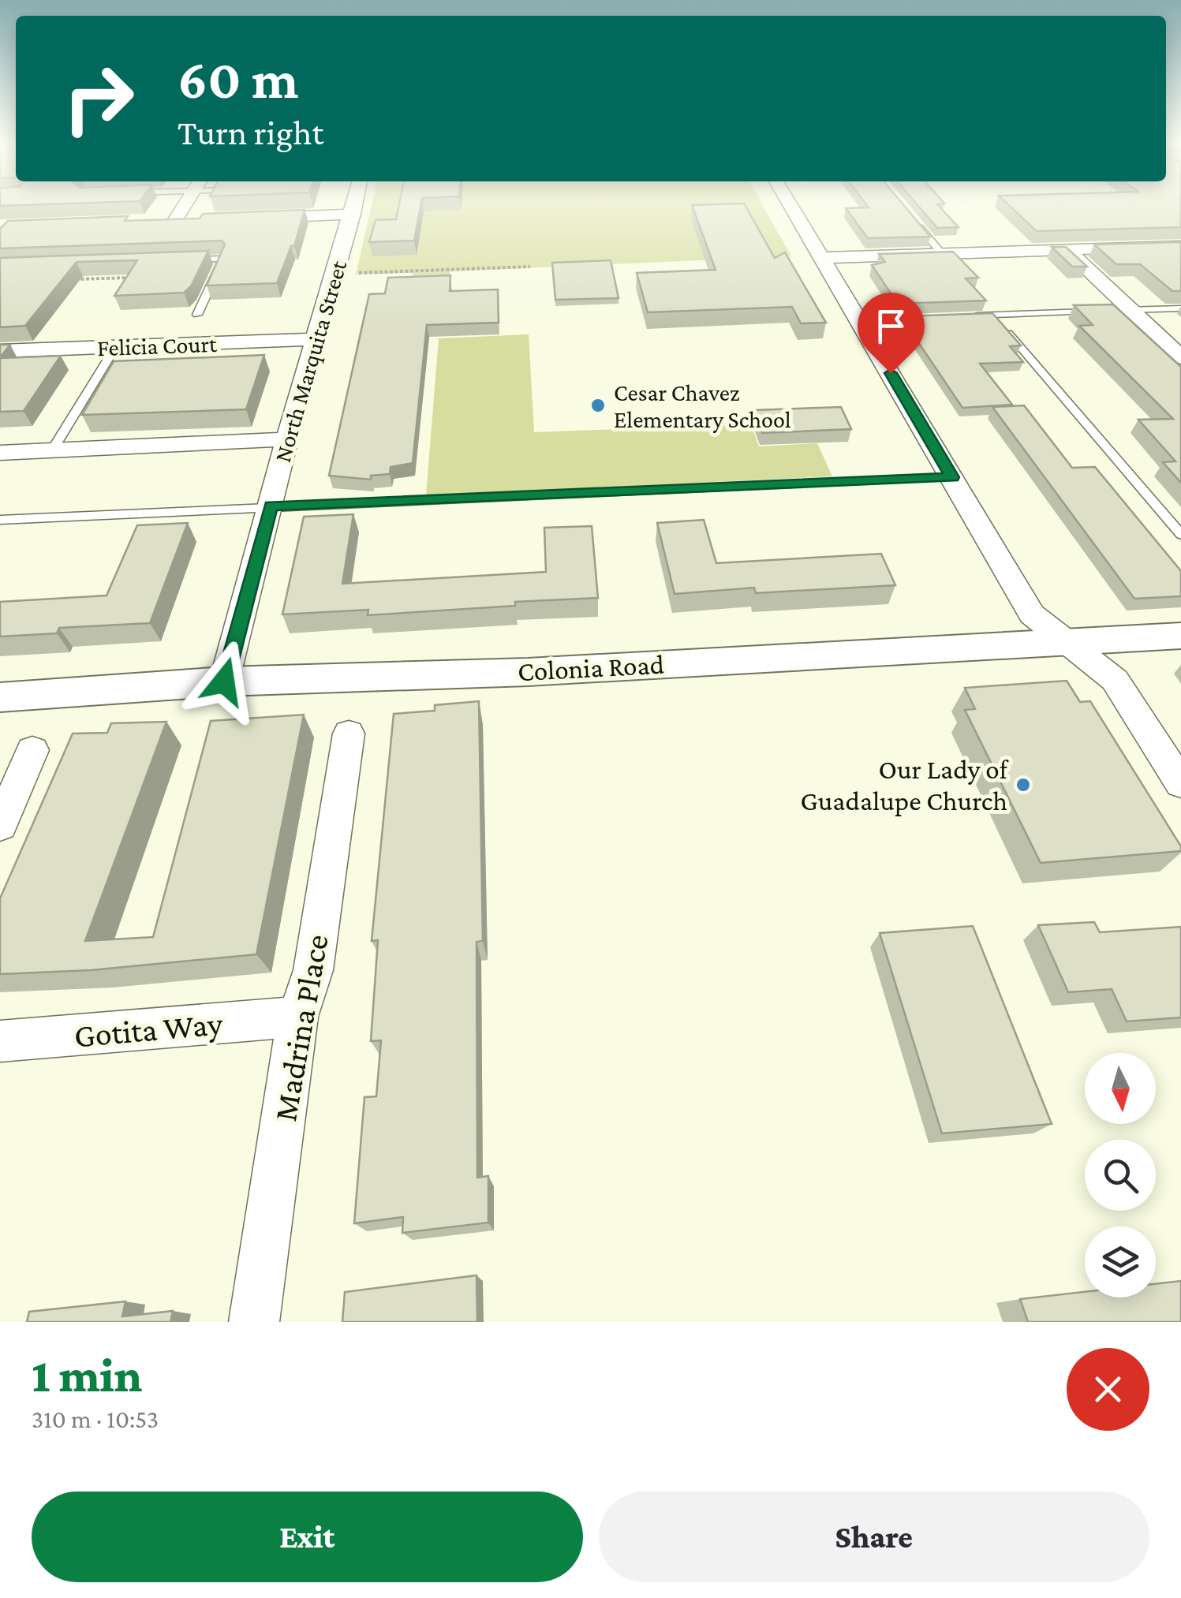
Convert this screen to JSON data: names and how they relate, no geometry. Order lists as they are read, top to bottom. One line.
{"streets":{"street":["Felicia Court","North Marquita Street","Colonia Road","Madrina Place","Gotita Way"]},"crossings":[["Felicia Court","North Marquita Street"],["North Marquita Street","Colonia Road"],["Madrina Place","Gotita Way"]],"places":["Cesar Chavez Elementary School","Our Lady of Guadalupe Church"],"north":"bottom","page":{"turn":["60 m","Turn right"],"heading":["1 min","310 m · 10:53"],"buttons":["Exit","Share"]}}
